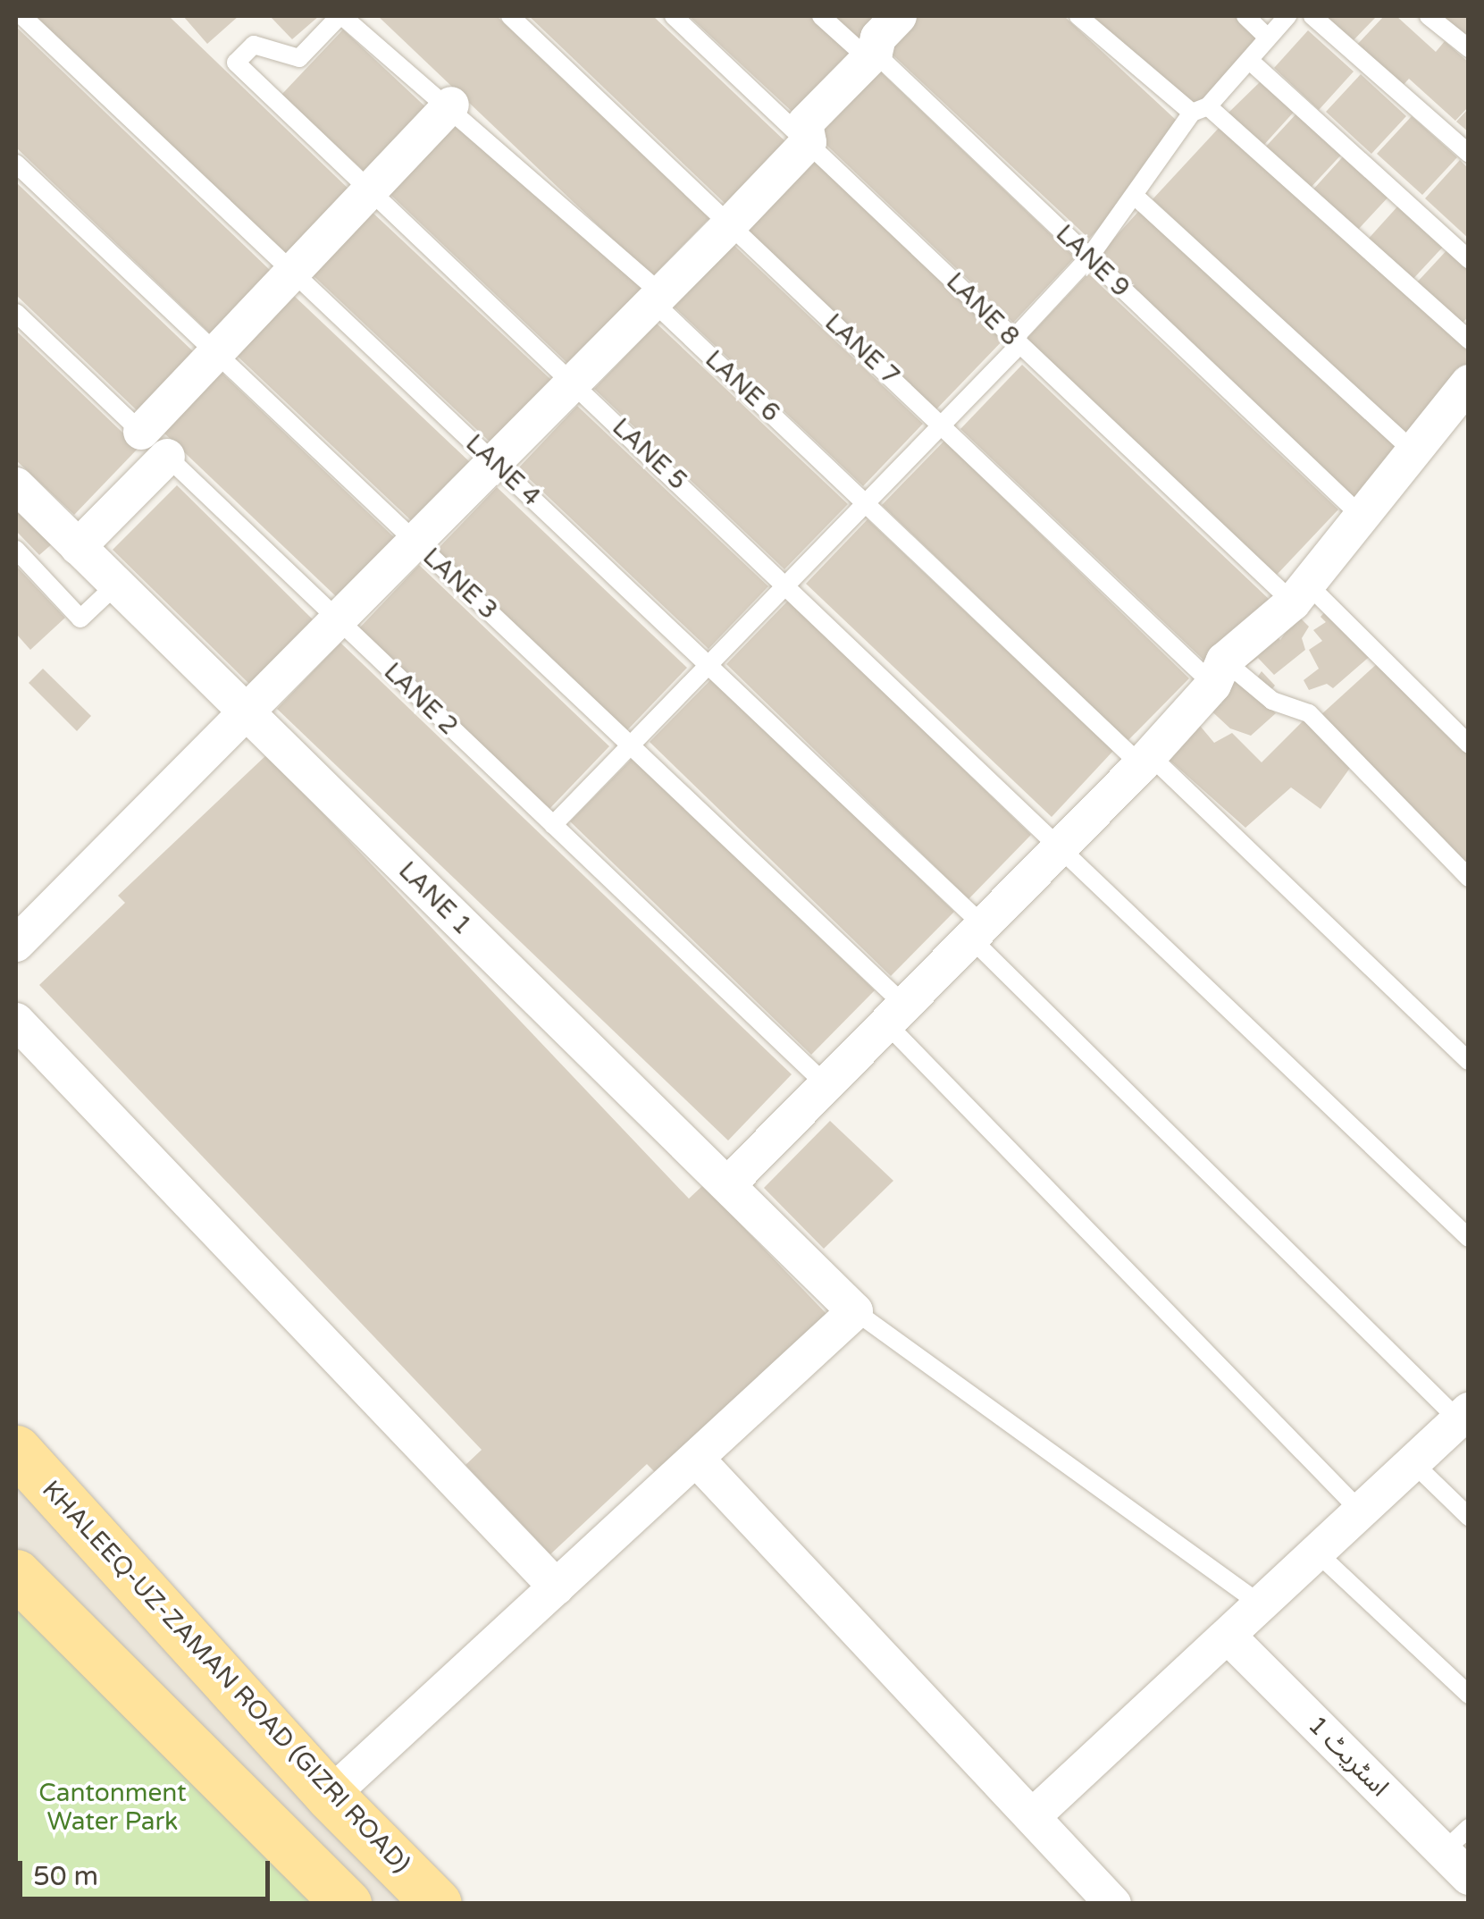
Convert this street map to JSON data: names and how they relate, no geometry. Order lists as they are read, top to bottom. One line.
{"streets":{"main road":["KHALEEQ-UZ-ZAMAN ROAD (GIZRI ROAD)"],"street":["LANE 1","اسٹریٹ 1"],"lane":["LANE 9","LANE 8","LANE 7","LANE 6","LANE 5","LANE 4","LANE 3","LANE 2"]},"crossings":[["LANE 6","LANE 5"]],"parks":["Cantonment Water Park"],"scale_bar":"50 m"}
